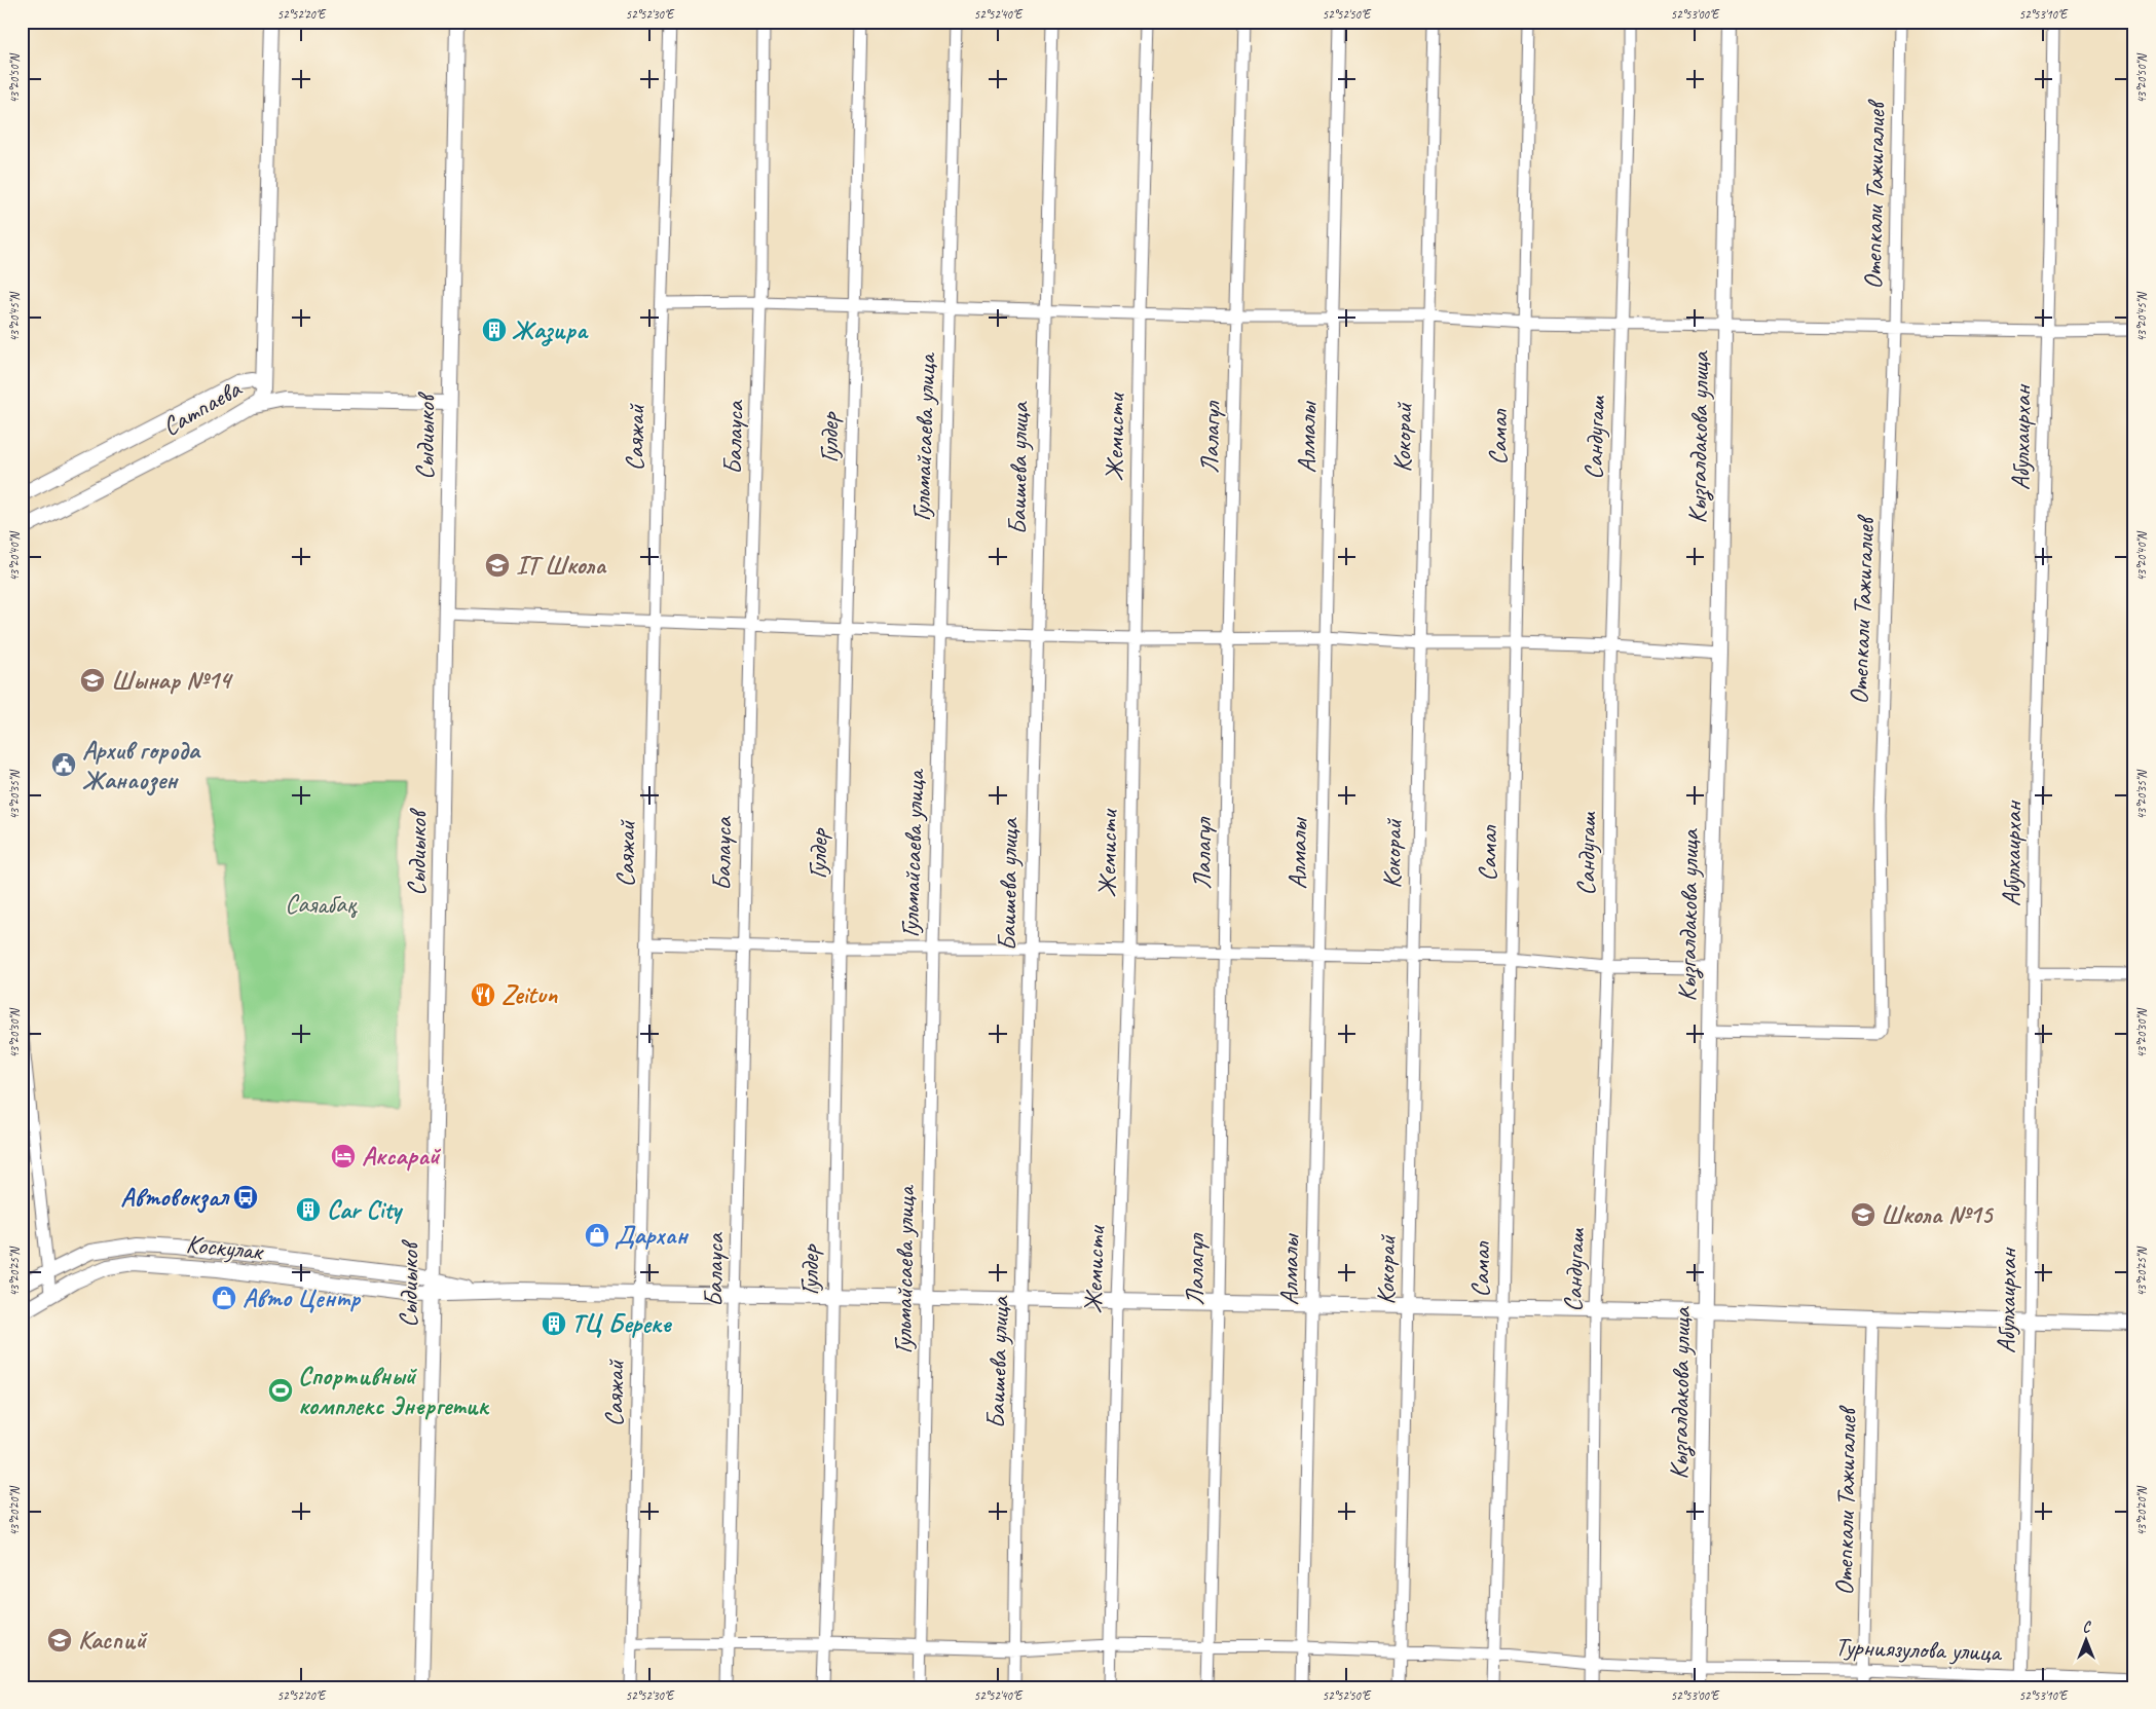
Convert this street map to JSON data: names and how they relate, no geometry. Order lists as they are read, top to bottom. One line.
{"streets":{"street":["Отепкали Тажигалиев","Сатпаева","Сыдиыков","Саяжай","Балауса","Гулдер","Гульмайсаева улица","Жемисти","Лалагул","Алмалы","Кокорай","Самал","Сандугаш","Кызгалдакова улица","Абулхаирхан","Баишева улица","Коскулак","Турниязулова улица"]},"crossings":[["Отепкали Тажигалиев","Кызгалдакова улица"],["Отепкали Тажигалиев","Турниязулова улица"],["Сыдиыков","Коскулак"],["Саяжай","Турниязулова улица"],["Балауса","Турниязулова улица"],["Гулдер","Турниязулова улица"],["Гульмайсаева улица","Турниязулова улица"],["Жемисти","Турниязулова улица"],["Лалагул","Турниязулова улица"],["Алмалы","Турниязулова улица"],["Кокорай","Турниязулова улица"],["Самал","Турниязулова улица"],["Сандугаш","Турниязулова улица"],["Кызгалдакова улица","Турниязулова улица"],["Абулхаирхан","Турниязулова улица"],["Баишева улица","Турниязулова улица"]],"parks":["Саяабақ"],"places":{"building":["Жазира","Car City","ТЦ Береке"],"school or university":["IT Школа","Шынар №14","Школа №15","Каспий"],"public building":["Архив города Жанаозен"],"restaurant":["Zeitun"],"hotel":["Аксарай"],"bus stop":["Автовокзал"],"shop":["Дархан","Авто Центр"],"sports":["Спортивный комплекс Энергетик"]},"north":"top","coordinates":["52°52'20\"E","52°52'30\"E","52°52'40\"E","52°52'50\"E","52°53'00\"E","52°53'10\"E","43°20'50\"N","43°20'45\"N","43°20'40\"N","43°20'35\"N","43°20'30\"N","43°20'25\"N","43°20'20\"N"]}
